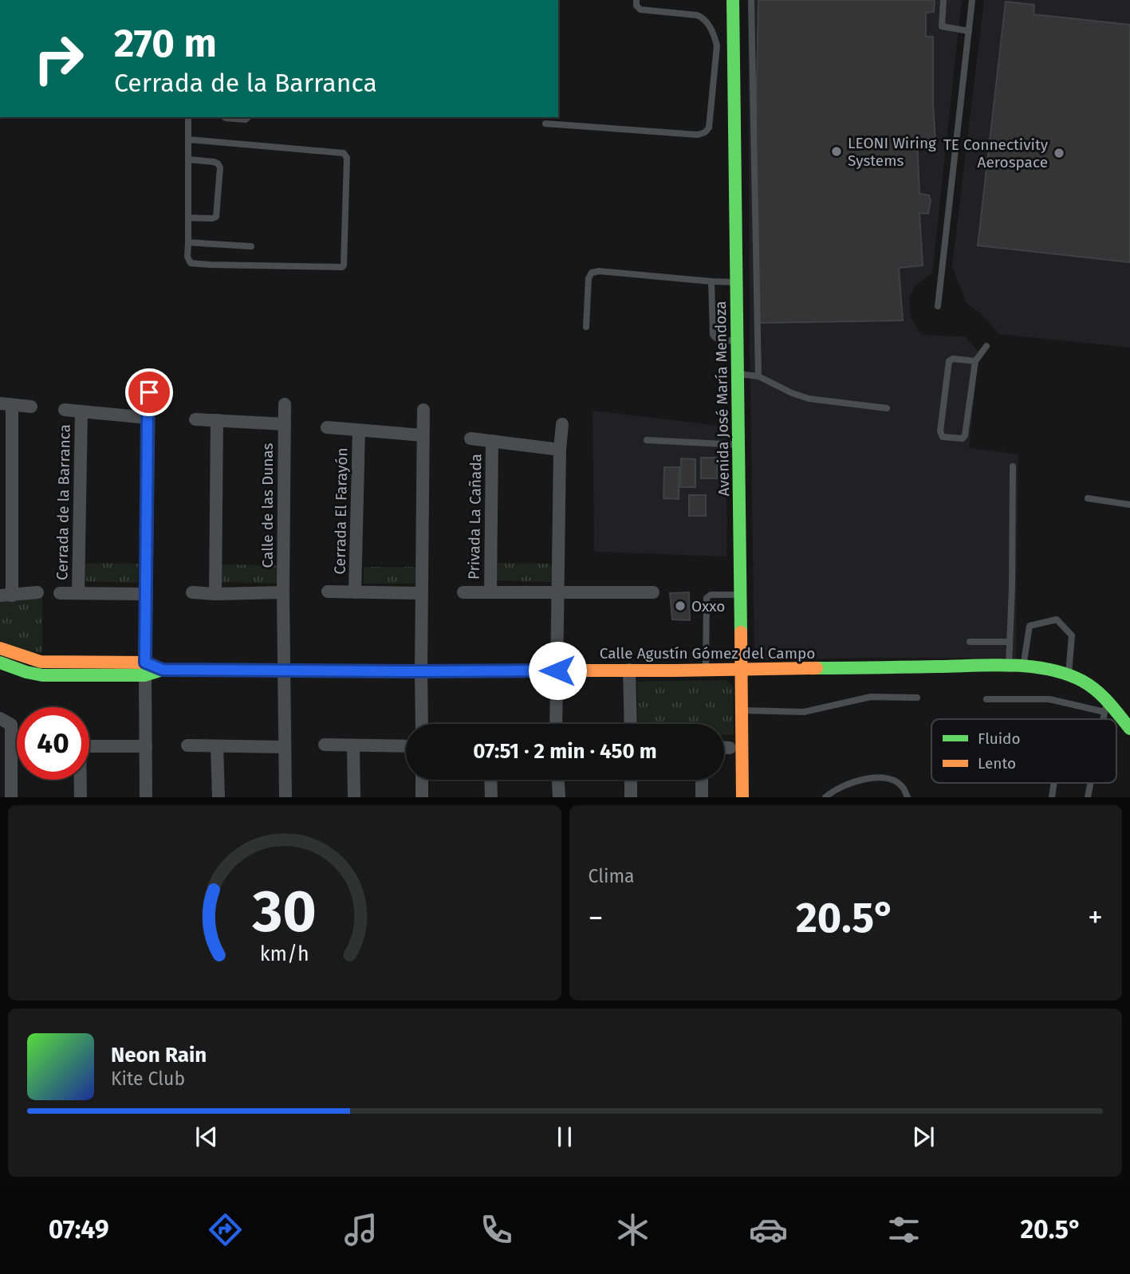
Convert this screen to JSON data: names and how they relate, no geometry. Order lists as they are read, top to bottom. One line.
{"streets":{"street":["Avenida José María Mendoza","Cerrada de la Barranca","Calle de las Dunas","Cerrada El Farayón","Privada La Cañada","Calle Agustín Gómez del Campo"]},"crossings":[["Avenida José María Mendoza","Calle Agustín Gómez del Campo"],["Calle de las Dunas","Calle Agustín Gómez del Campo"]],"places":["LEONI Wiring Systems","TE Connectivity Aerospace","Oxxo"],"legend":["Fluido","Lento"],"page":{"turn":["270 m","Cerrada de la Barranca"],"limit":"40","trip":"07:51 · 2 min · 450 m","tile":"Clima","heat":["−","20.5°","+"],"song":["Neon Rain","Kite Club"],"tabs":["07:49","20.5°"],"gauge":["30","km/h"]}}
